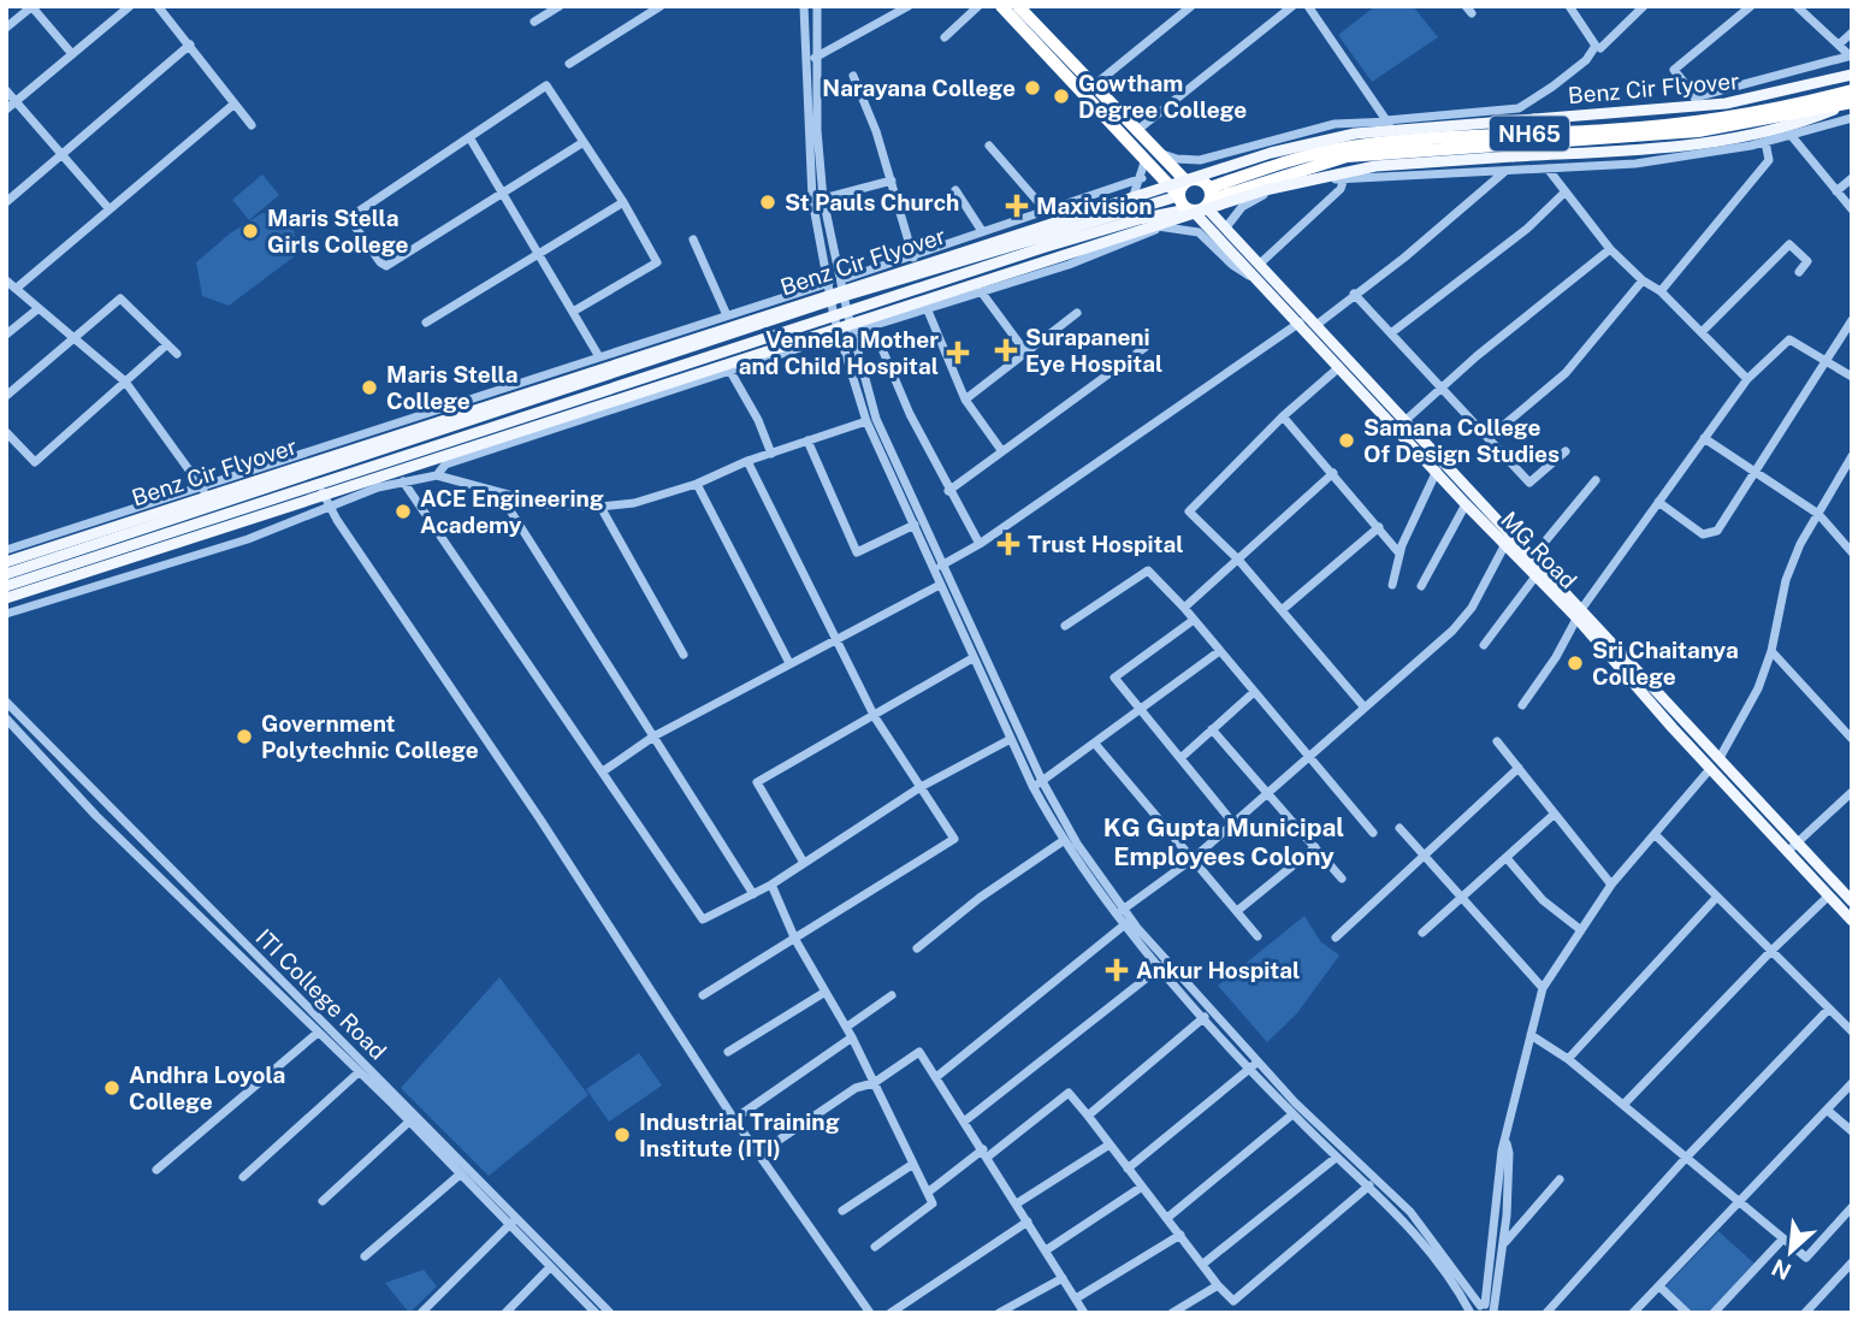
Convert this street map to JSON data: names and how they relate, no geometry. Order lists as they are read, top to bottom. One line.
{"streets":{"highway":["NH65"],"main road":["Benz Cir Flyover","MG Road"],"street":["ITI College Road"]},"crossings":[["NH65","MG Road"]],"districts":["KG Gupta Municipal Employees Colony"],"places":{"other":["Narayana College","Gowtham Degree College","St Pauls Church","Maris Stella Girls College","Maris Stella College","Samana College Of Design Studies","ACE Engineering Academy","Sri Chaitanya College","Government Polytechnic College","Andhra Loyola College","Industrial Training Institute (ITI)"],"health":["Maxivision","Surapaneni Eye Hospital","Vennela Mother and Child Hospital","Trust Hospital","Ankur Hospital"]},"north":"bottom left"}
